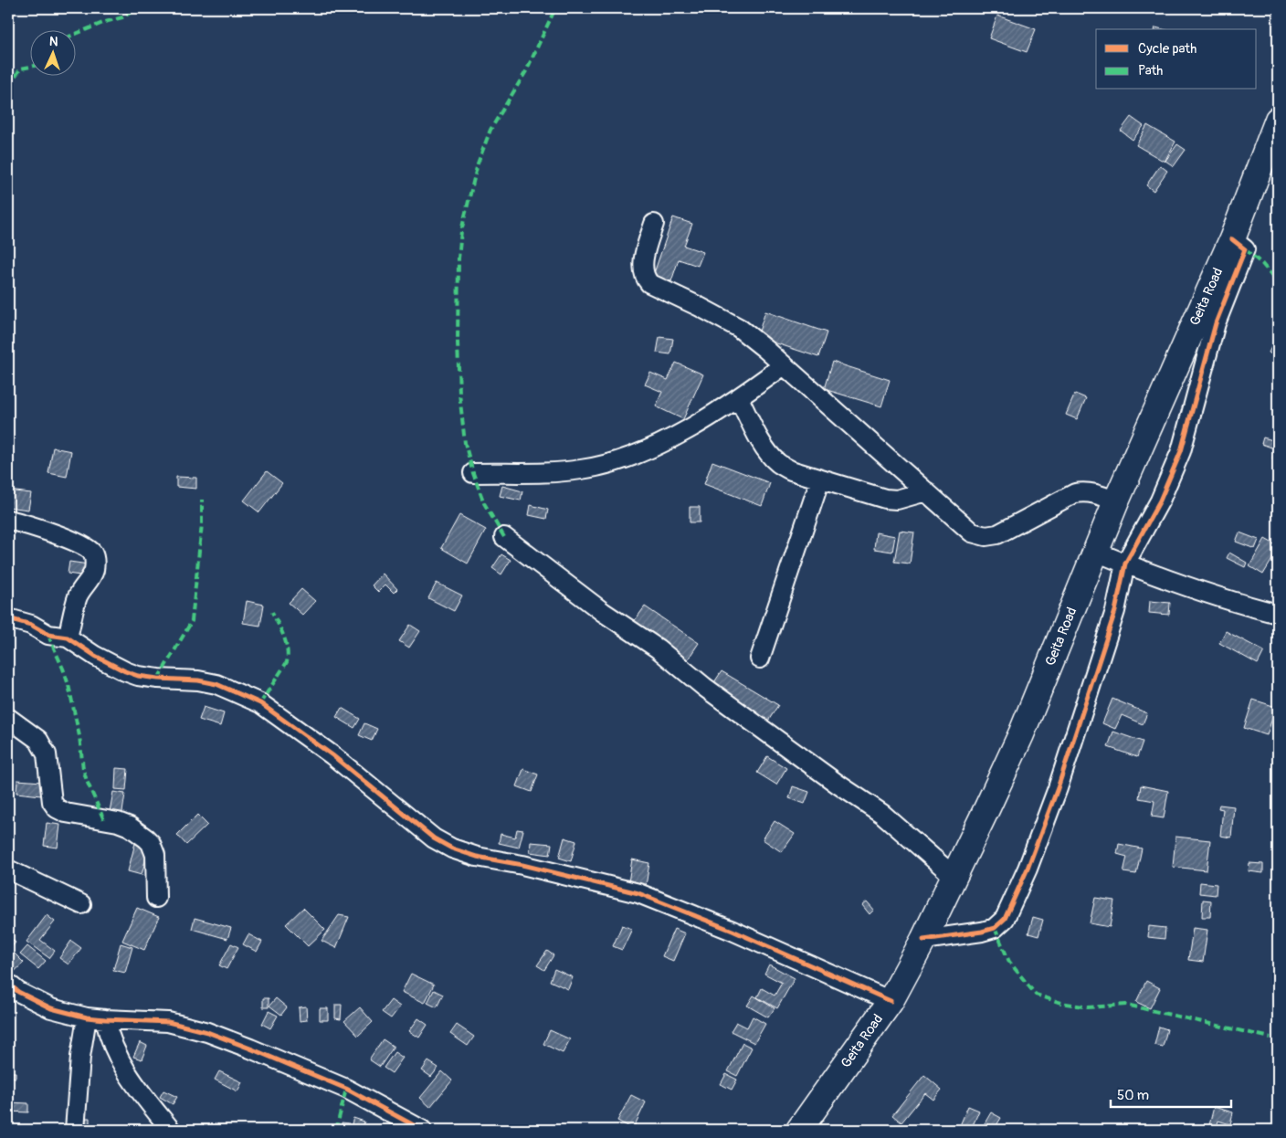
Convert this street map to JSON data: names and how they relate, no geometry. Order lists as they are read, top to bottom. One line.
{"streets":{"highway":["Geita Road"]},"legend":["Cycle path","Path"],"scale_bar":"50 m","north":"top"}
